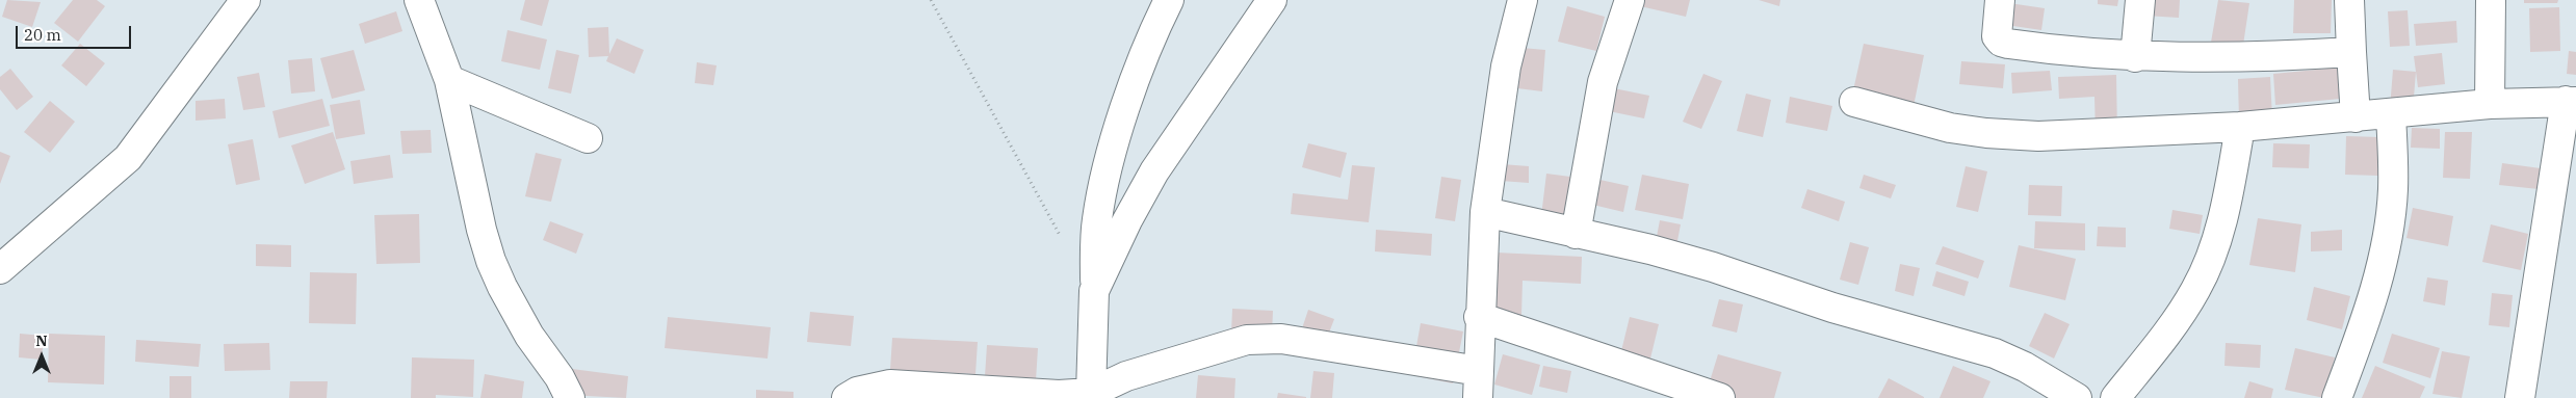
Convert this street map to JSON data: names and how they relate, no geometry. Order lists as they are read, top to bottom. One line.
{"scale_bar":"20 m","north":"top"}
